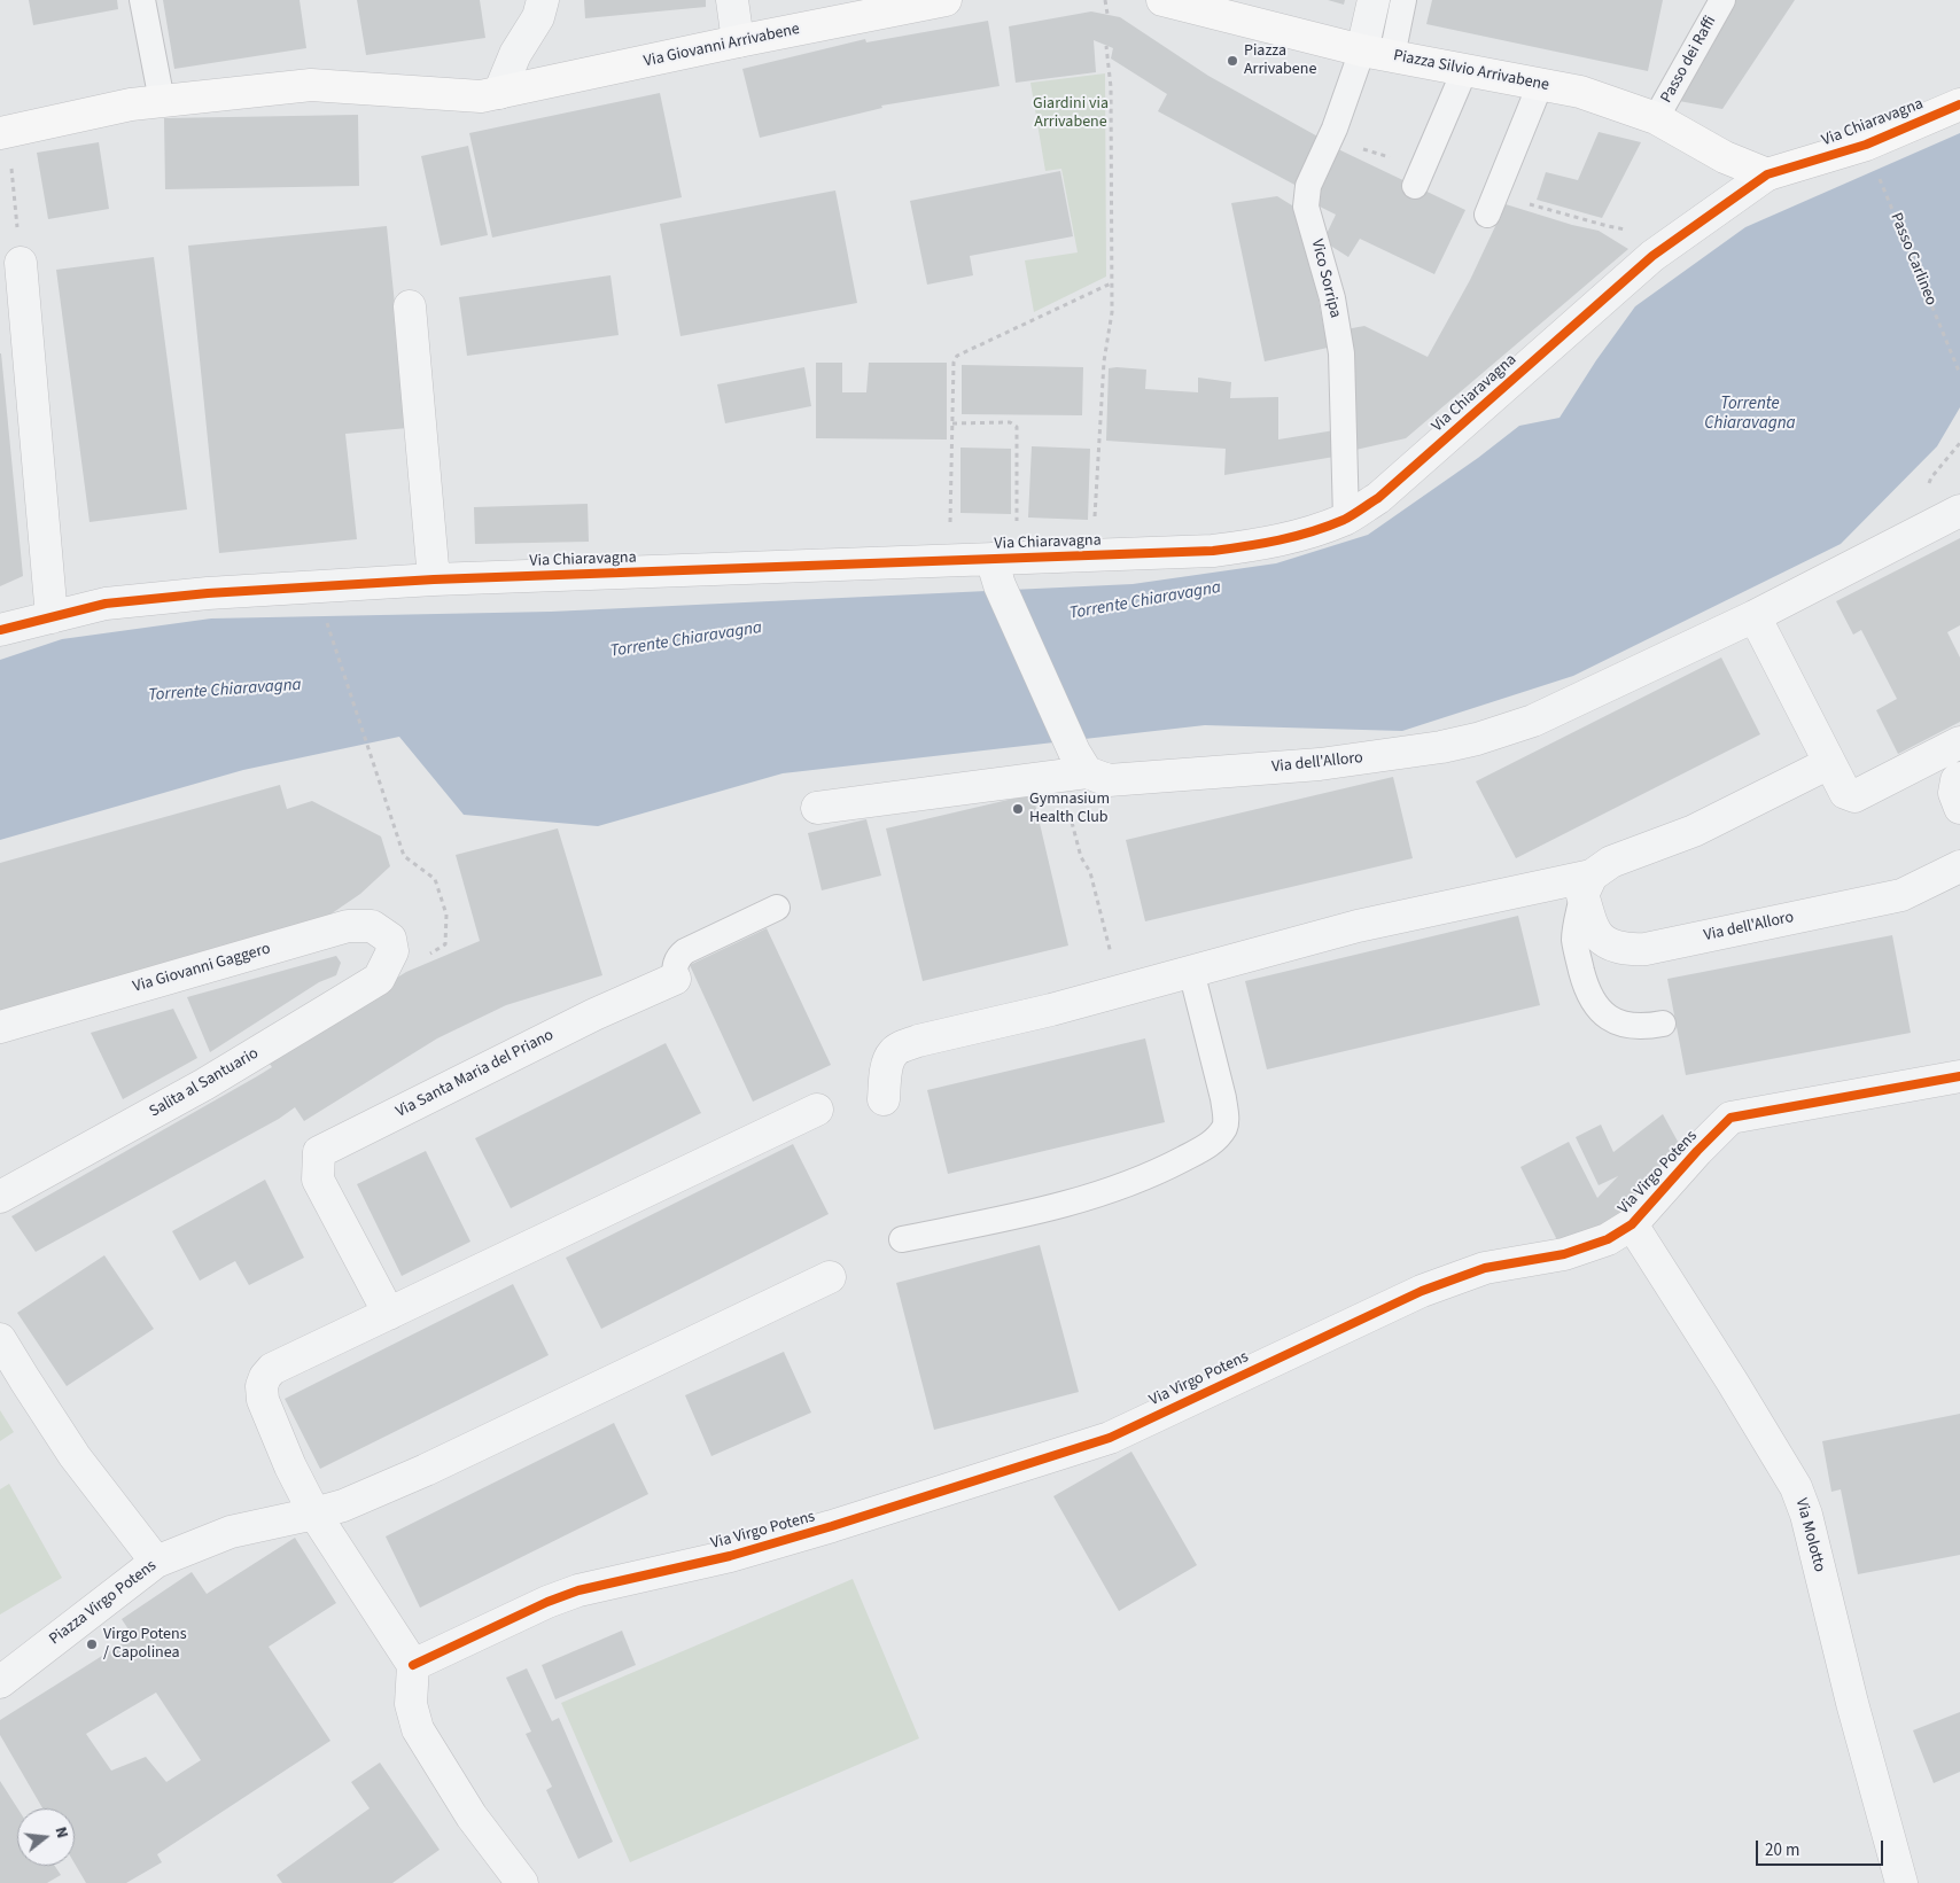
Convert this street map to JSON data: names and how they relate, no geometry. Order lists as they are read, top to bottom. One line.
{"streets":{"street":["Via Giovanni Arrivabene","Piazza Silvio Arrivabene","Via Chiaravagna","Via dell'Alloro","Via Giovanni Gaggero","Via Santa Maria del Priano","Salita al Santuario","Via Virgo Potens","Via Molotto","Piazza Virgo Potens"],"lane":["Passo dei Raffi","Vico Sorripa"],"path":["Passo Carlineo"]},"crossings":[["Passo dei Raffi","Piazza Silvio Arrivabene"],["Piazza Silvio Arrivabene","Via Chiaravagna"],["Piazza Silvio Arrivabene","Vico Sorripa"],["Via Chiaravagna","Passo Carlineo"],["Via Chiaravagna","Vico Sorripa"],["Via Giovanni Gaggero","Salita al Santuario"],["Via Virgo Potens","Via Molotto"]],"water":["Torrente Chiaravagna"],"parks":["Giardini via Arrivabene"],"places":["Piazza Arrivabene","Gymnasium Health Club","Virgo Potens / Capolinea"],"scale_bar":"20 m","north":"right"}
